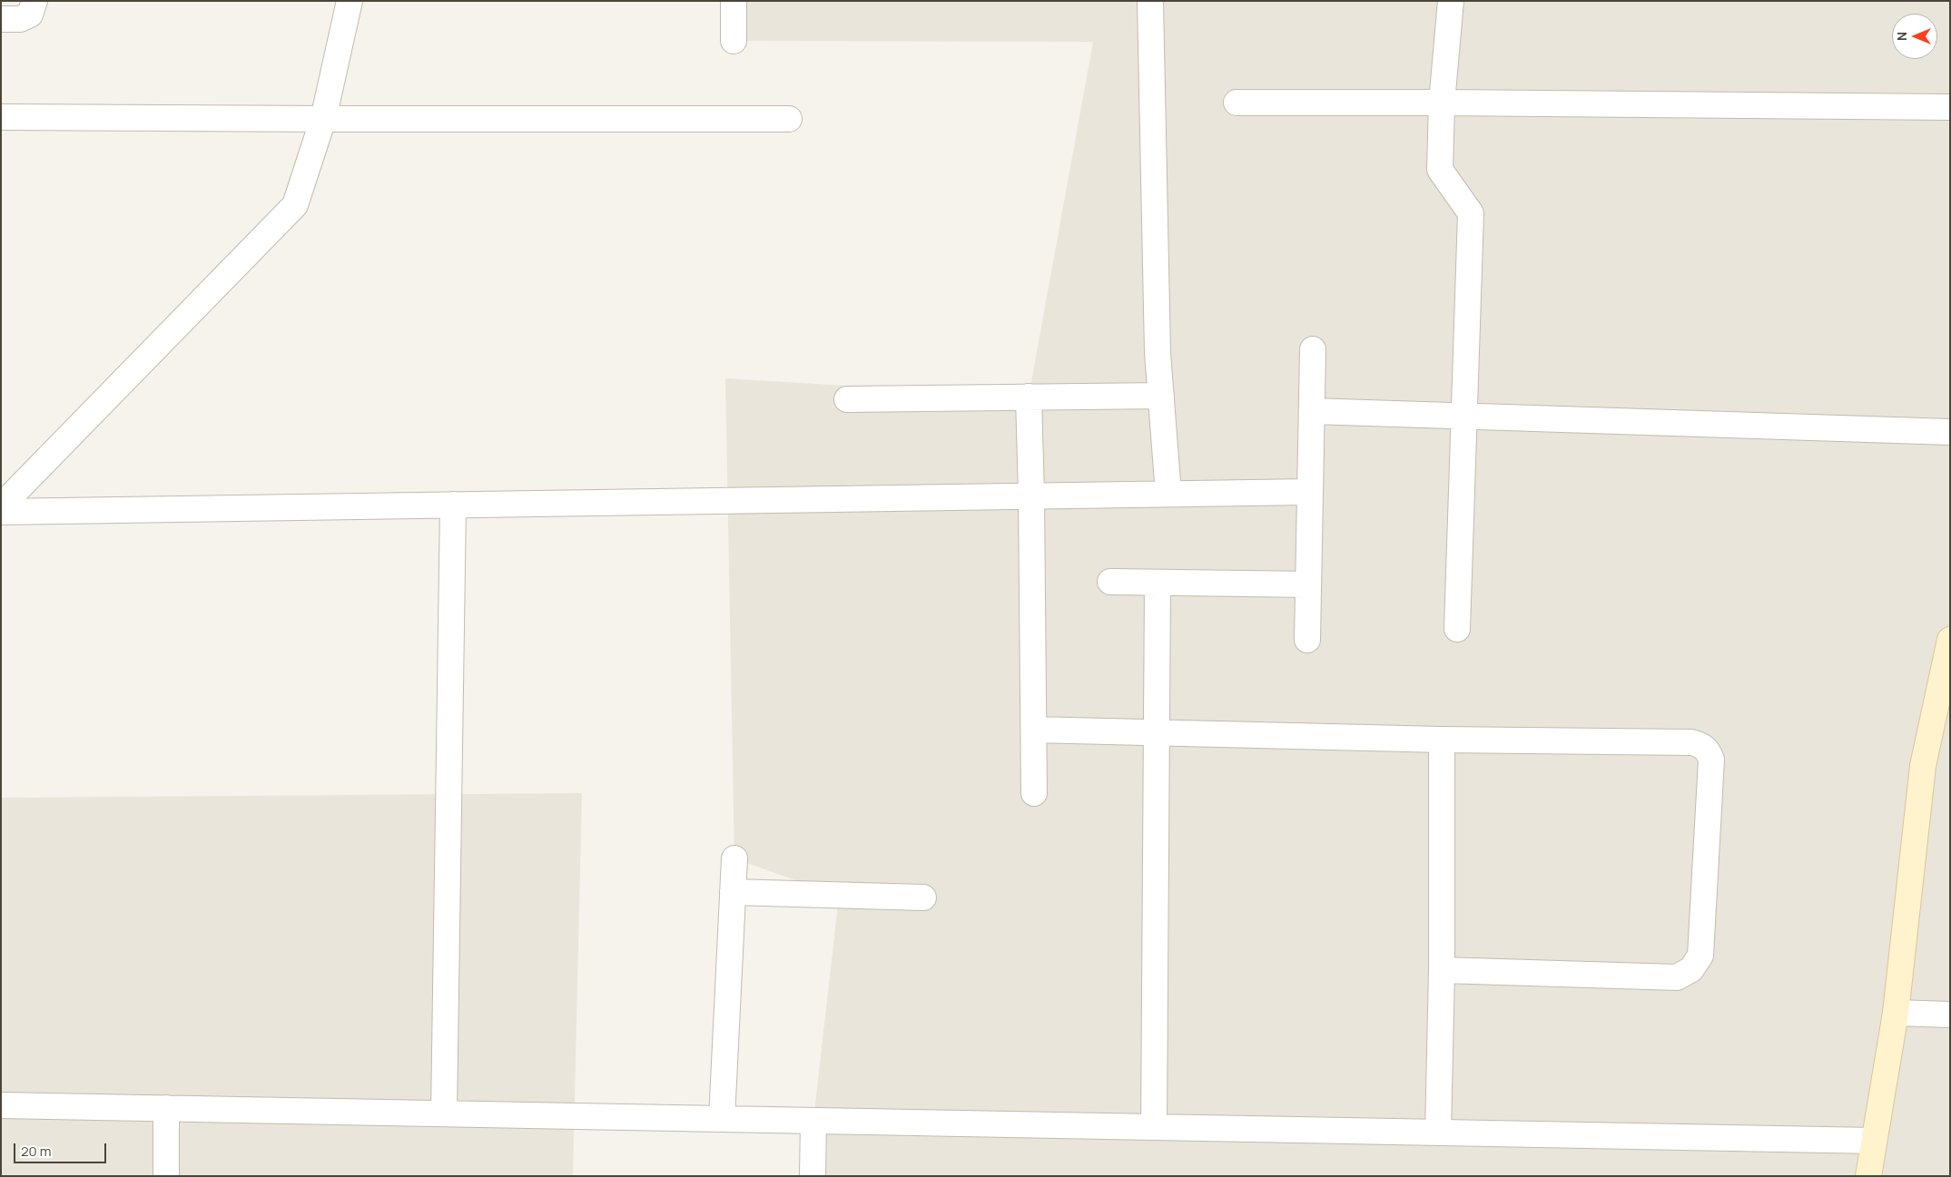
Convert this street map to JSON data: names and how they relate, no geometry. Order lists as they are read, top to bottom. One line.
{"scale_bar":"20 m","north":"left"}
